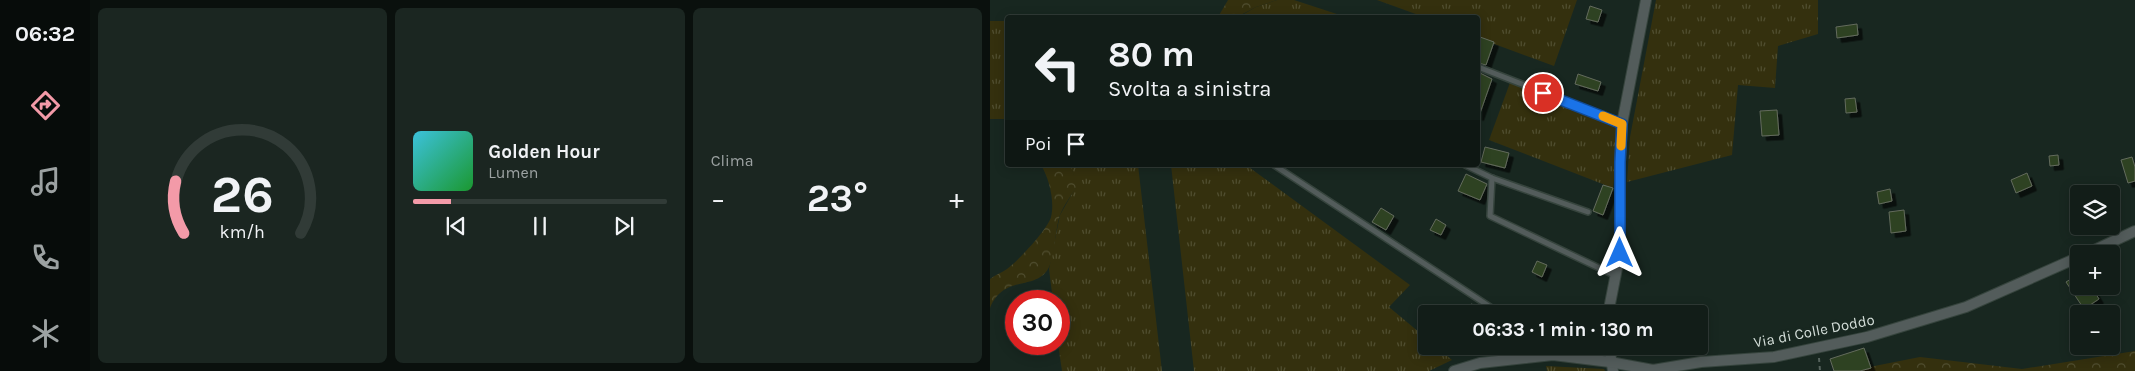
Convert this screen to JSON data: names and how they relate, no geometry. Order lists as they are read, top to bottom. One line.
{"streets":{"street":["Via di Colle Doddo"]},"page":{"tabs":"06:32","tile":"Clima","turn":["80 m","Svolta a sinistra"],"then":"Poi","song":["Golden Hour","Lumen"],"heat":["−","23°","+"],"map_buttons":["+","−"],"limit":"30","trip":"06:33 · 1 min · 130 m","gauge":["26","km/h"]}}
